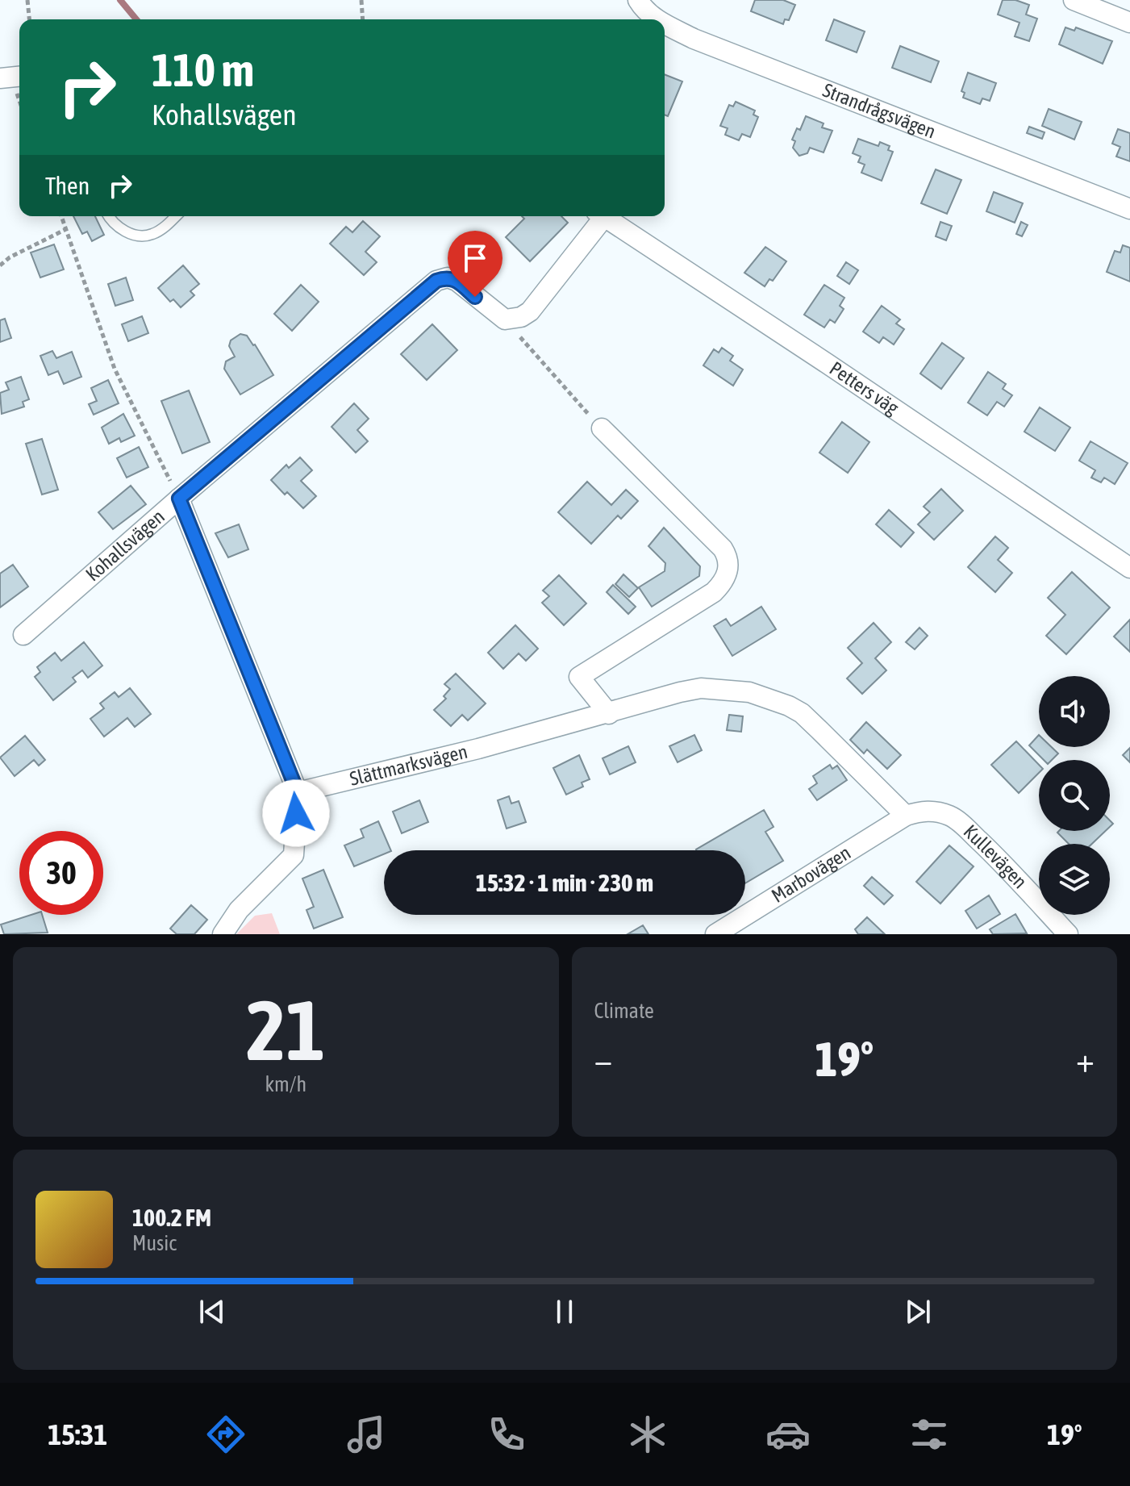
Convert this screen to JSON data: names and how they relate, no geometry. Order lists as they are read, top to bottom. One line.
{"streets":{"street":["Strandrågsvägen","Petters väg","Kohallsvägen","Slättmarksvägen","Kullevägen","Marbovägen"]},"crossings":[["Slättmarksvägen","Kullevägen"],["Slättmarksvägen","Marbovägen"],["Kullevägen","Marbovägen"]],"page":{"turn":["110 m","Kohallsvägen"],"then":"Then","limit":"30","trip":"15:32 · 1 min · 230 m","tile":[["21","km/h"],"Climate"],"heat":["−","19°","+"],"song":["100.2 FM","Music"],"tabs":["15:31","19°"]}}
